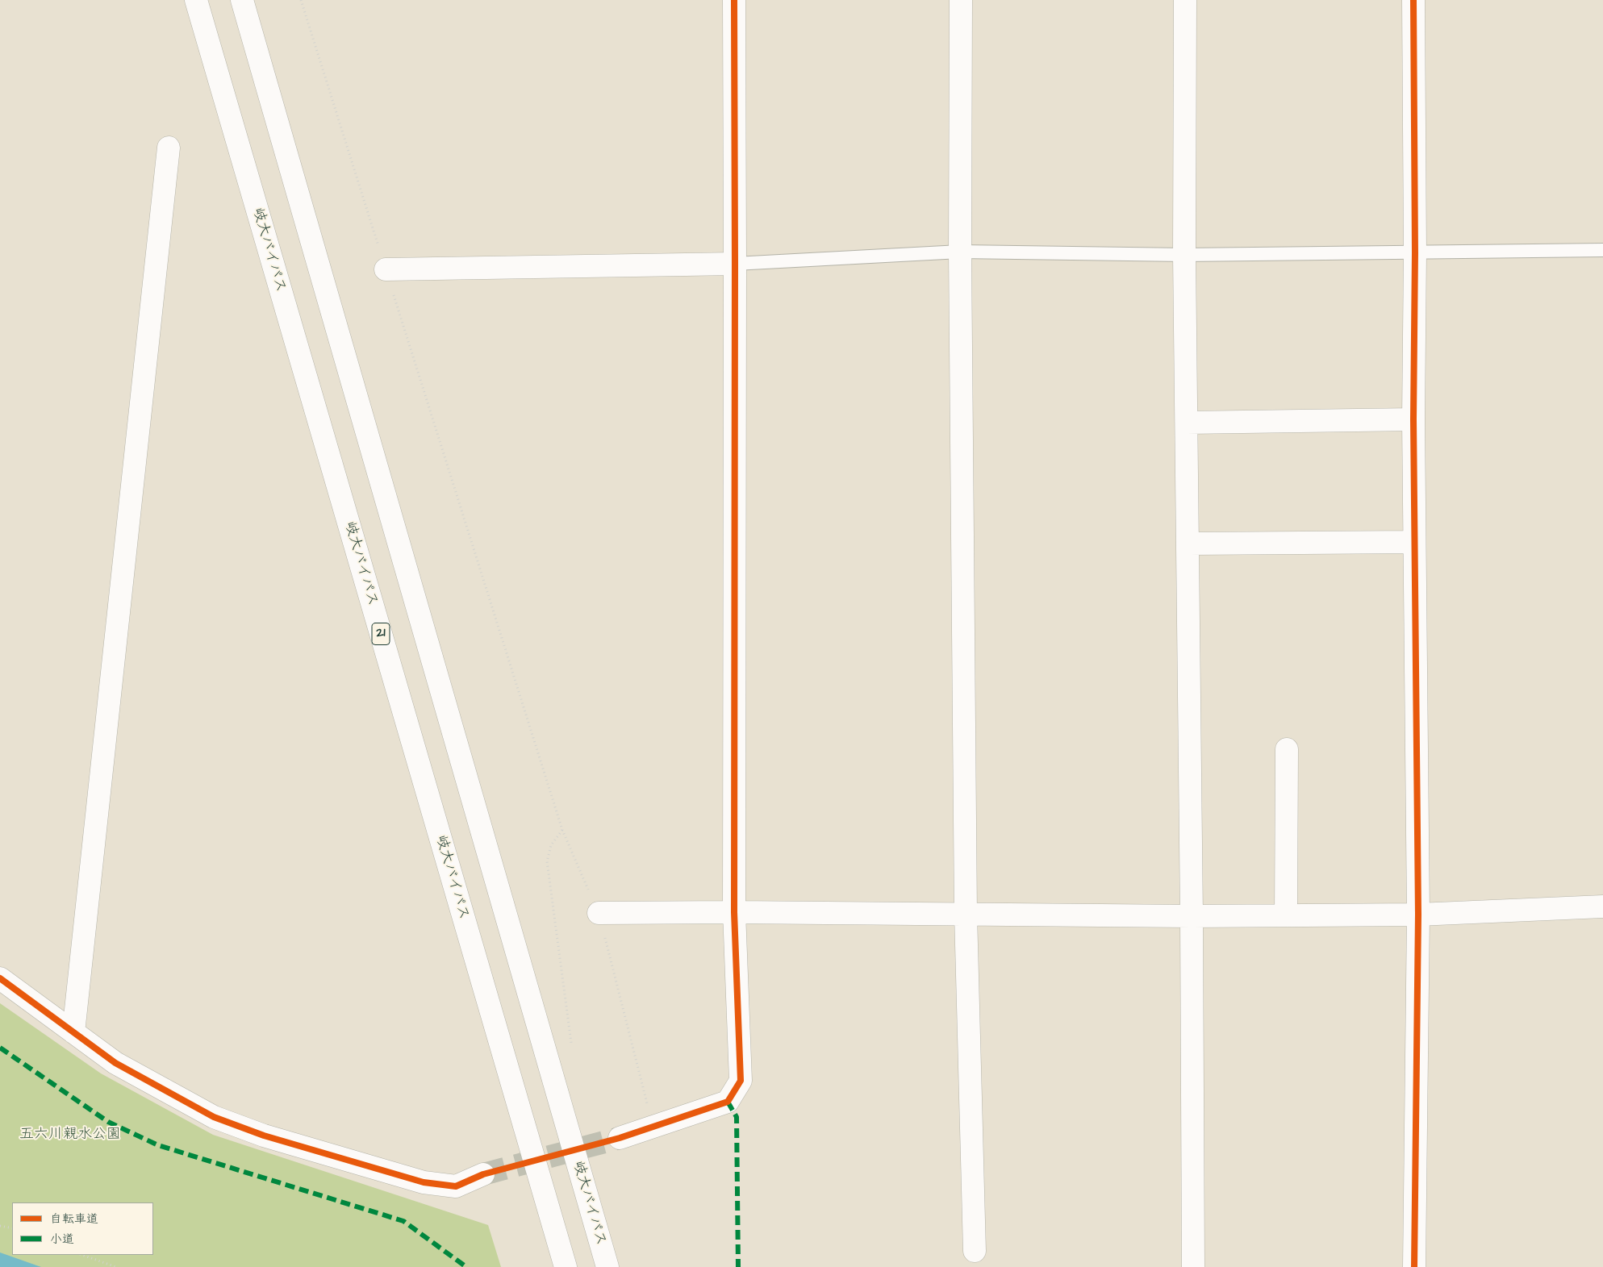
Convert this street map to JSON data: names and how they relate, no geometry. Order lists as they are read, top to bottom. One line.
{"streets":{"main road":["岐大バイパス","21"]},"parks":["五六川親水公園"],"legend":["自転車道","小道"]}
